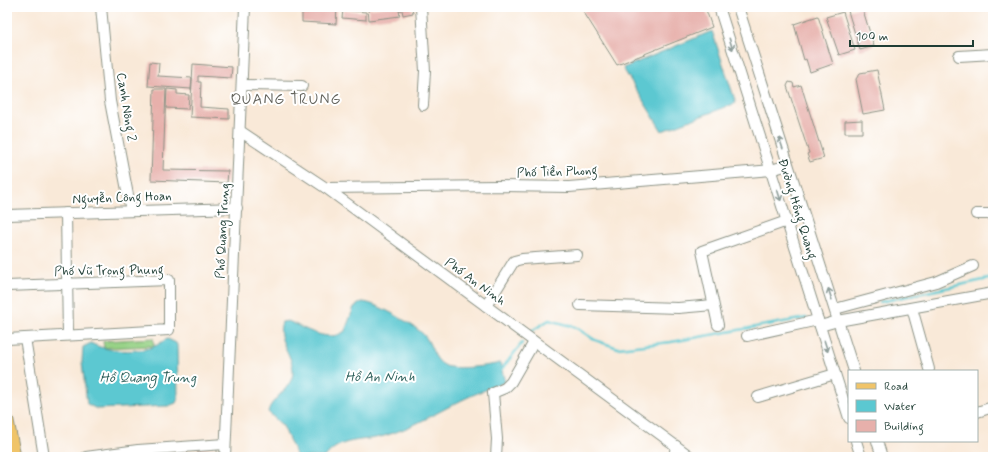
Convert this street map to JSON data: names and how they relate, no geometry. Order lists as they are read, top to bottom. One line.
{"streets":{"street":["Canh Nông 2","Phố Tiền Phong","Nguyễn Công Hoan","Đường Hồng Quang","Phố Quang Trung","Phố Vũ Trọng Phụng","Phố An Ninh"]},"crossings":[["Canh Nông 2","Nguyễn Công Hoan"],["Phố Tiền Phong","Đường Hồng Quang"],["Phố Tiền Phong","Phố An Ninh"],["Nguyễn Công Hoan","Phố Quang Trung"],["Phố Quang Trung","Phố An Ninh"]],"districts":["QUANG TRUNG"],"water":["Hồ An Ninh","Hồ Quang Trung"],"legend":["Road","Water","Building"],"scale_bar":"100 m"}
